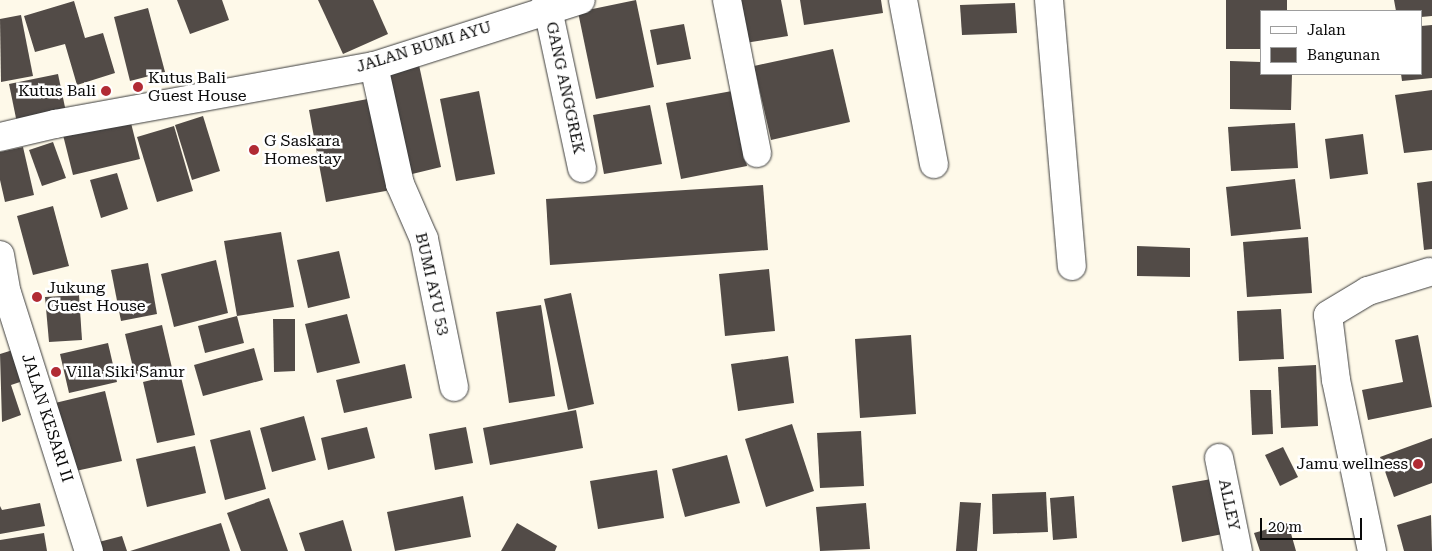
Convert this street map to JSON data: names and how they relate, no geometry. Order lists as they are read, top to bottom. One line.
{"streets":{"street":["JALAN BUMI AYU","GANG ANGGREK","BUMI AYU 53","JALAN KESARI II","ALLEY"]},"crossings":[["JALAN BUMI AYU","GANG ANGGREK"],["JALAN BUMI AYU","BUMI AYU 53"]],"places":["Kutus Bali Guest House","Kutus Bali","G Saskara Homestay","Jukung Guest House","Villa Siki Sanur","Jamu wellness"],"legend":["Jalan","Bangunan"],"scale_bar":"20 m"}
